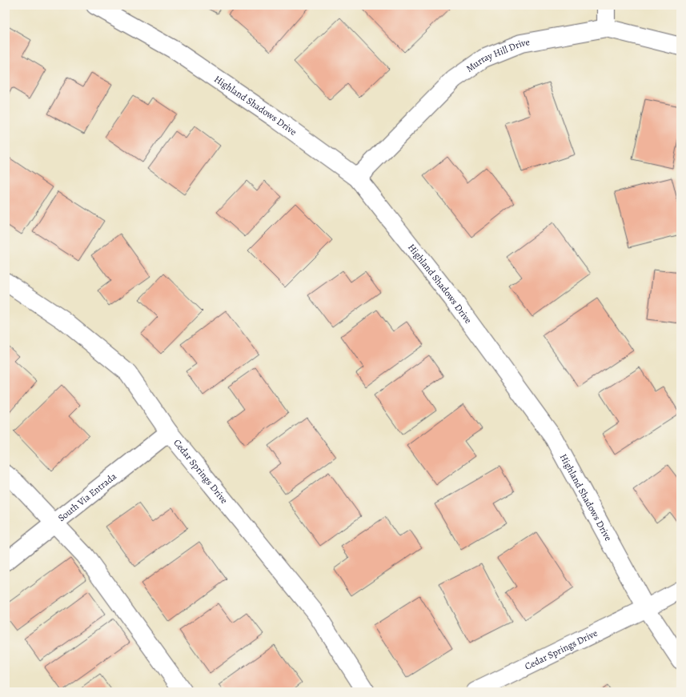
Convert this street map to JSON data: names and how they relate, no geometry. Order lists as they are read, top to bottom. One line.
{"streets":{"street":["Murray Hill Drive","Highland Shadows Drive","Cedar Springs Drive","South Via Entrada"]},"crossings":[["Murray Hill Drive","Highland Shadows Drive"],["Highland Shadows Drive","Cedar Springs Drive"],["Cedar Springs Drive","South Via Entrada"]]}
